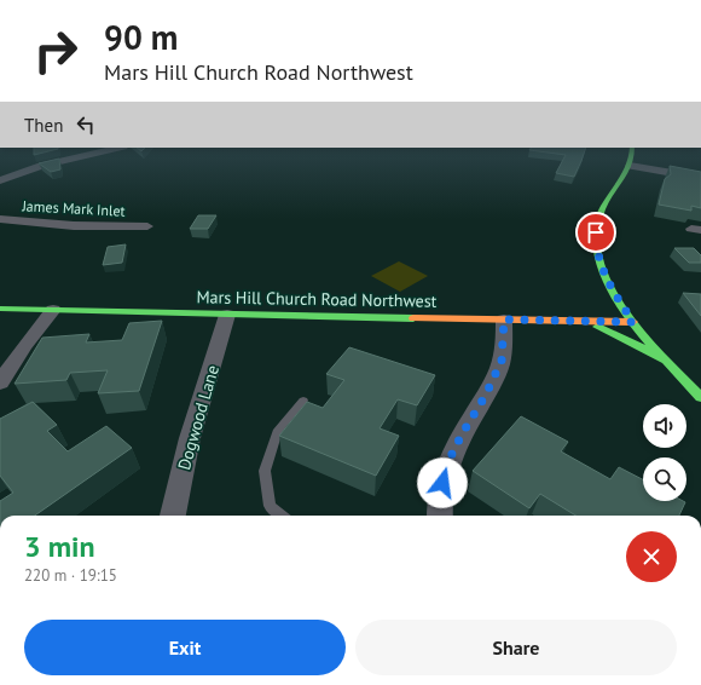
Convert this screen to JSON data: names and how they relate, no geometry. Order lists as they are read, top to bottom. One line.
{"streets":{"street":["James Mark Inlet","Mars Hill Church Road Northwest","Dogwood Lane"]},"crossings":[["Mars Hill Church Road Northwest","Dogwood Lane"]],"page":{"turn":["90 m","Mars Hill Church Road Northwest"],"then":"Then","heading":["3 min","220 m · 19:15"],"buttons":["Exit","Share"]}}
